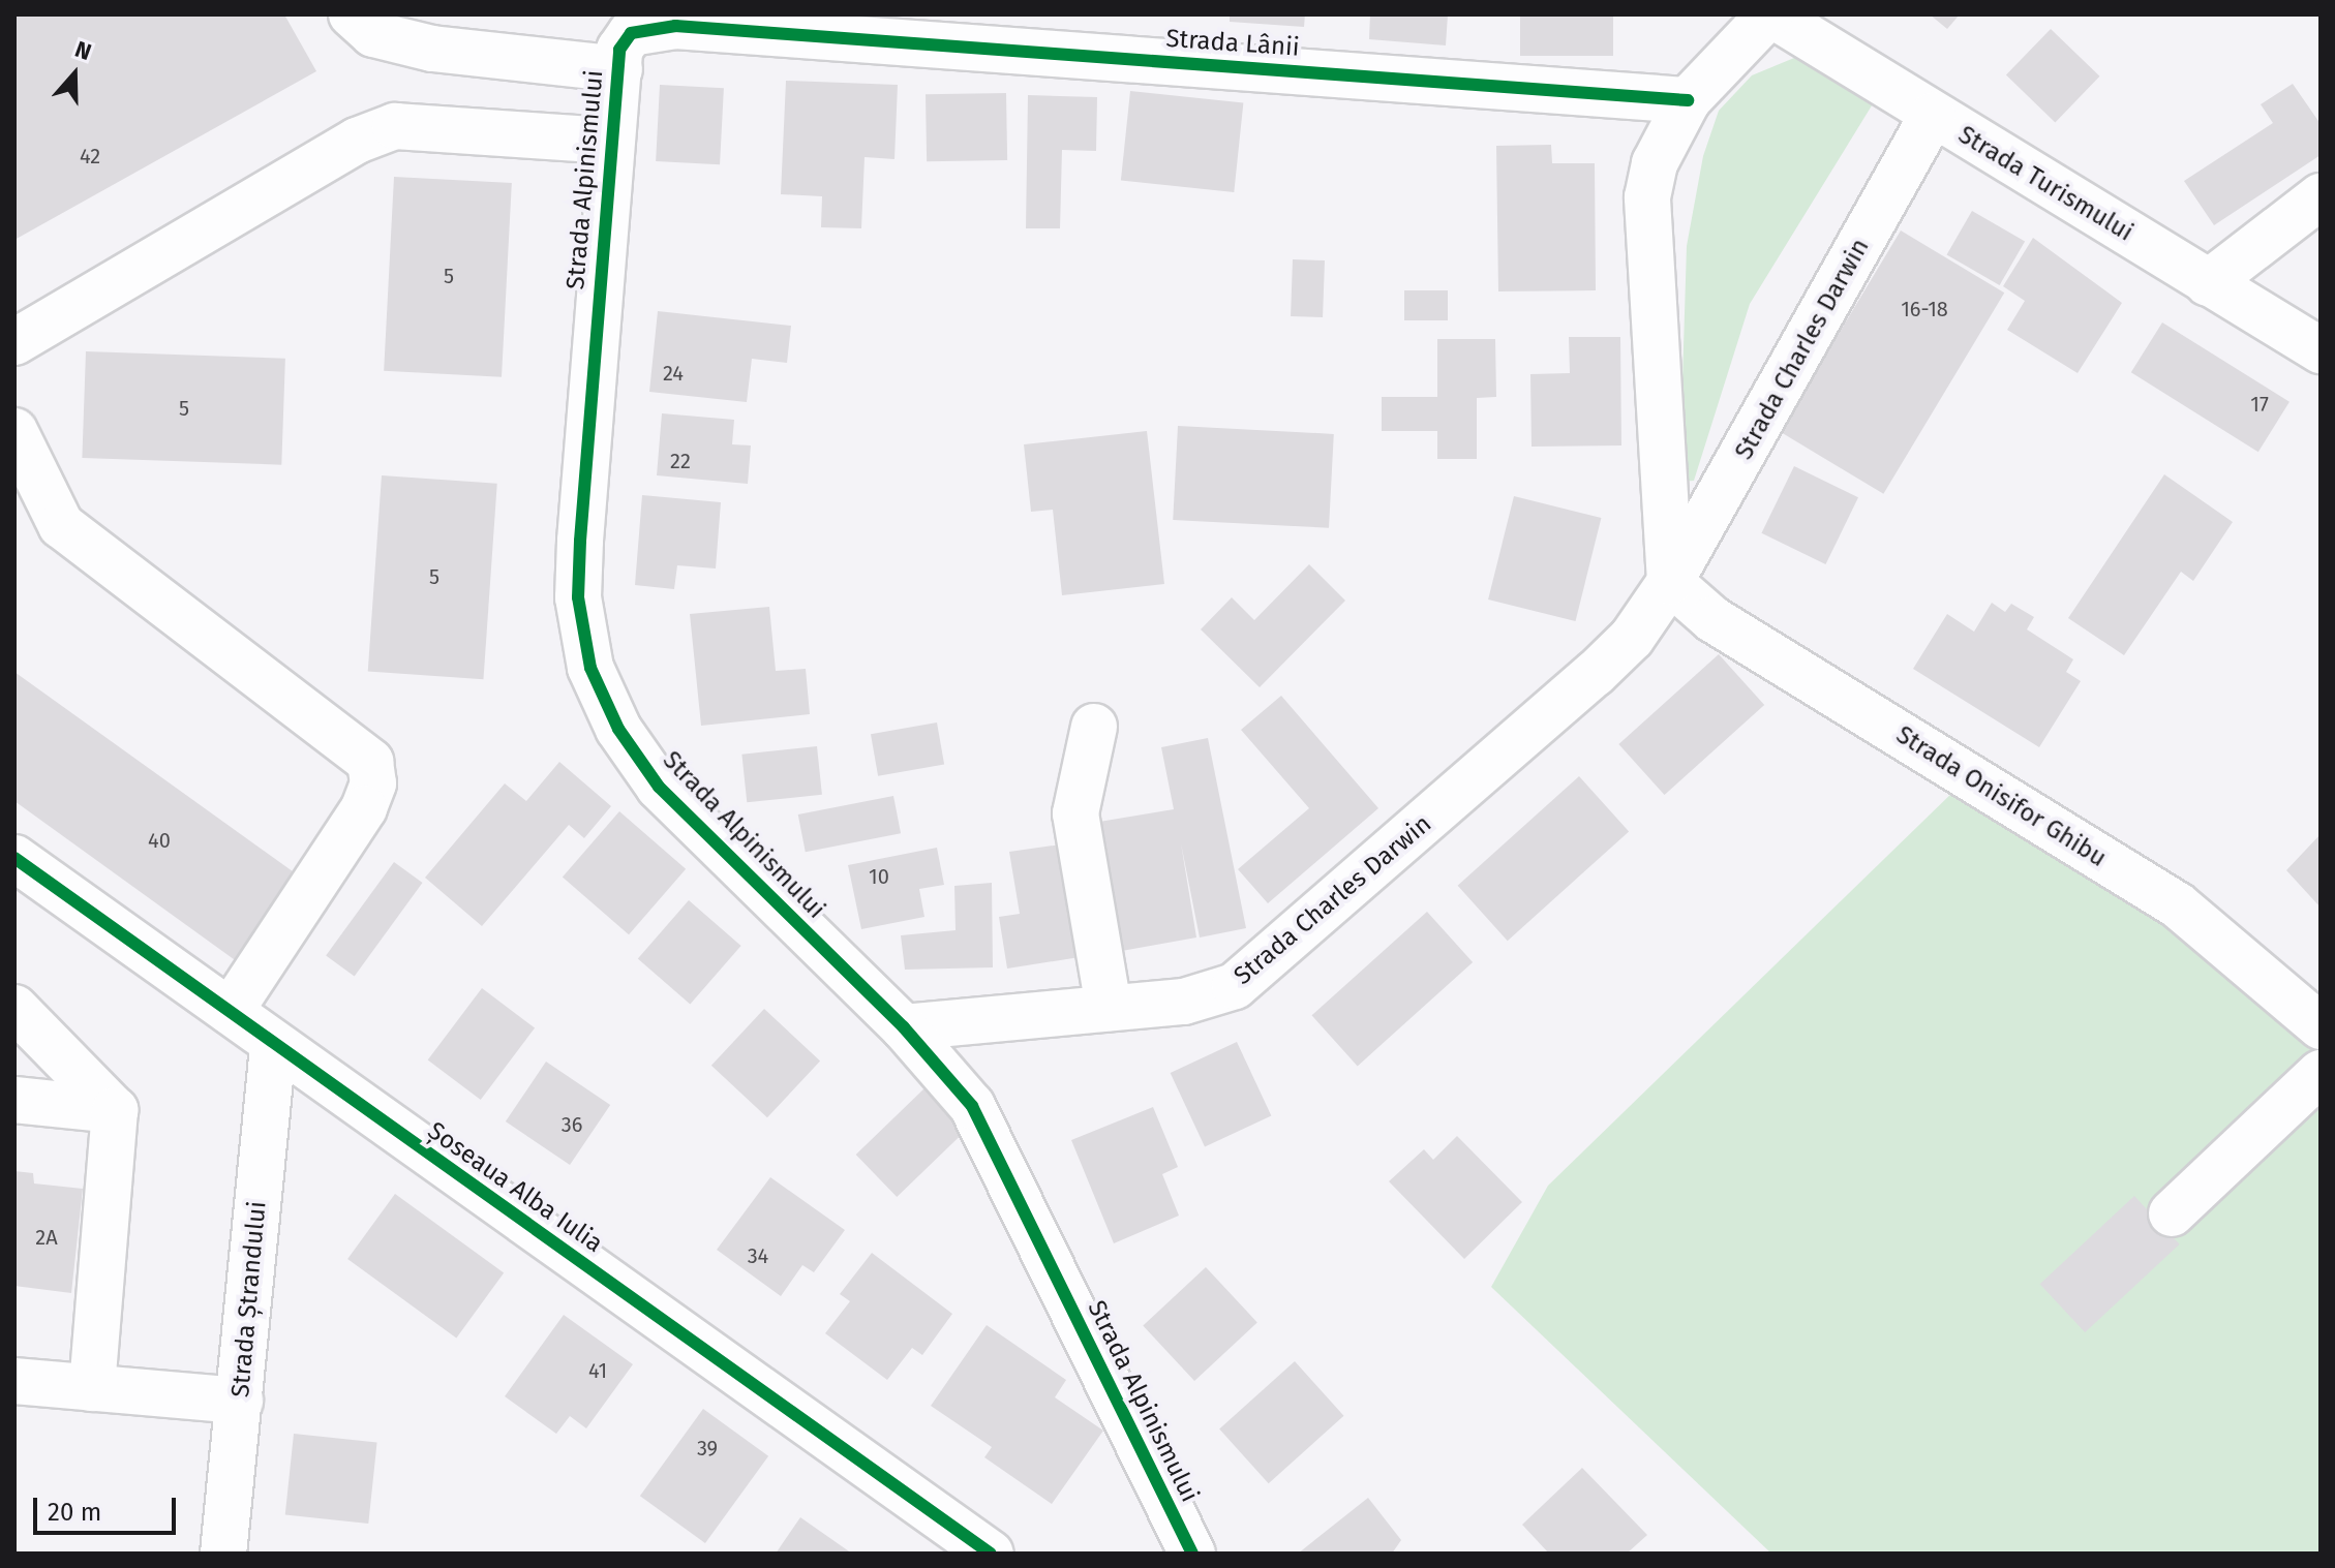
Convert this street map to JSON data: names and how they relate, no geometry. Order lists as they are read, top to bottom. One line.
{"streets":{"street":["Strada Lânii","Strada Alpinismului","Strada Turismului","Strada Charles Darwin","Strada Onisifor Ghibu","Șoseaua Alba Iulia","Strada Ștrandului"]},"crossings":[["Strada Lânii","Strada Alpinismului"],["Strada Alpinismului","Strada Charles Darwin"],["Strada Turismului","Strada Charles Darwin"],["Strada Charles Darwin","Strada Onisifor Ghibu"],["Șoseaua Alba Iulia","Strada Ștrandului"]],"house_numbers":["42","5","16-18","24","17","5","22","5","40","10","36","2A","34","41","39"],"scale_bar":"20 m","north":"top"}
